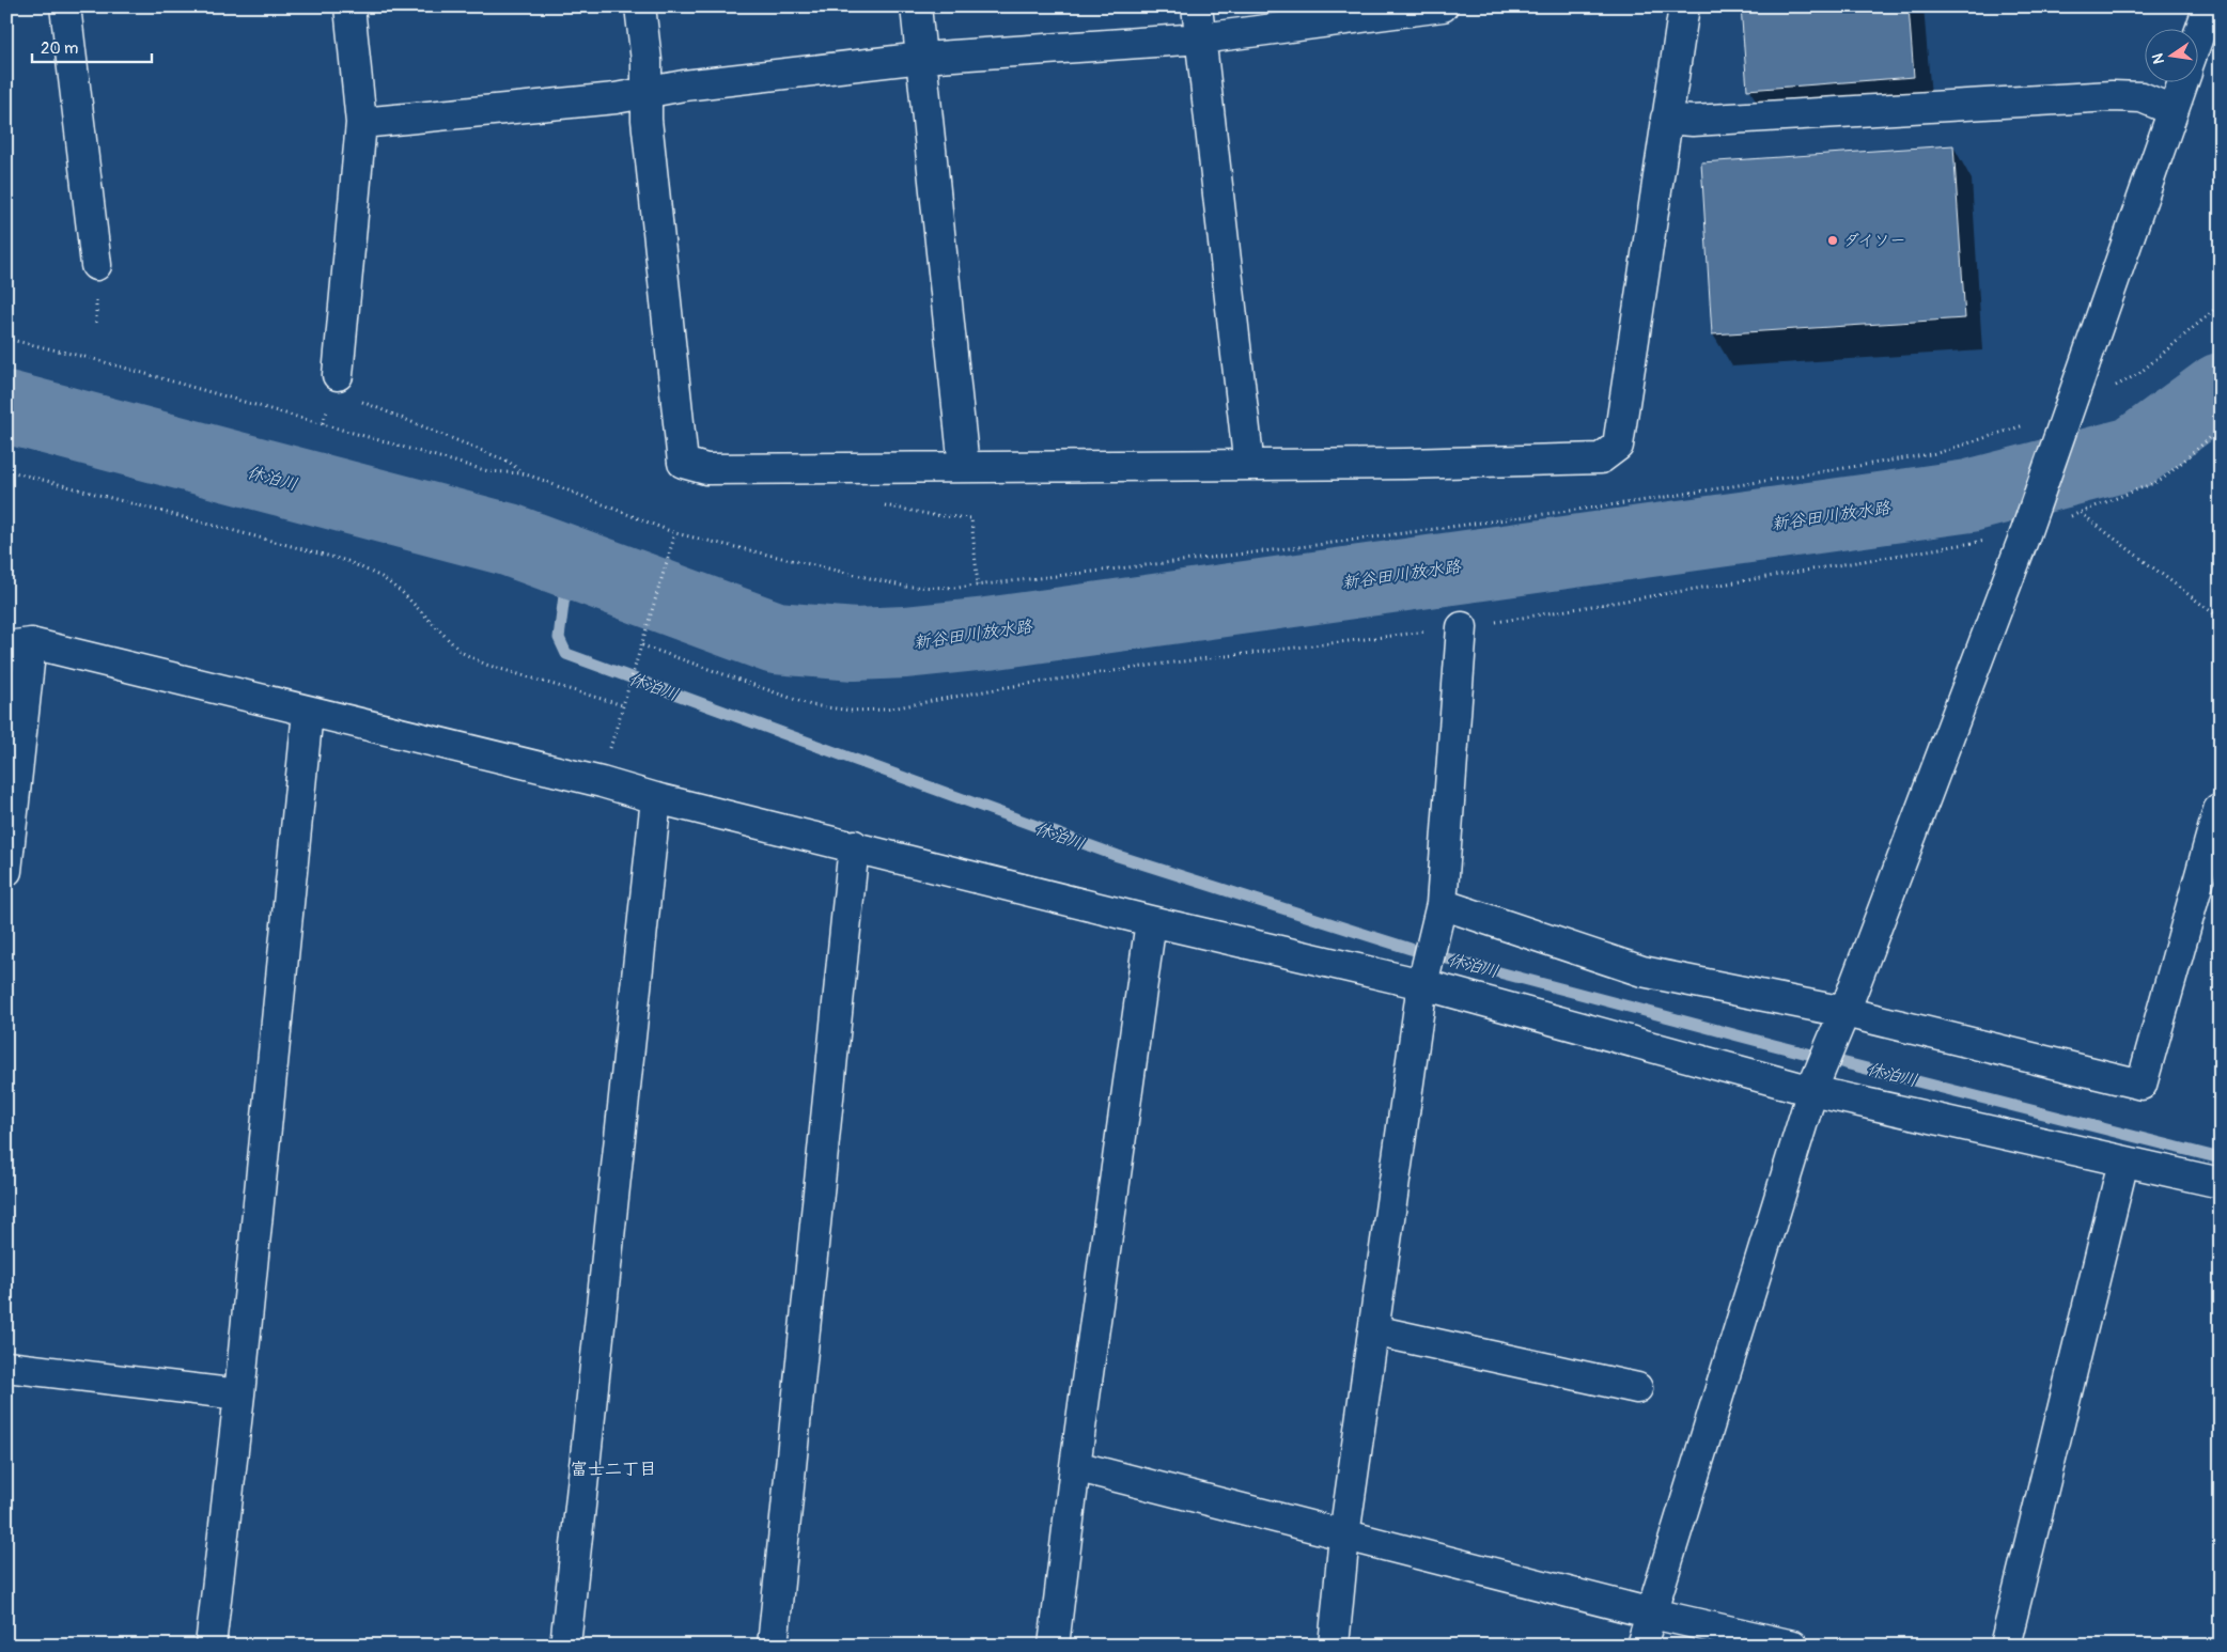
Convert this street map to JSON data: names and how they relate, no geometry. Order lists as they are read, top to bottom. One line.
{"districts":["富士二丁目"],"water":["休泊川","新谷田川放水路"],"places":["ダイソー"],"scale_bar":"20 m","north":"left"}
